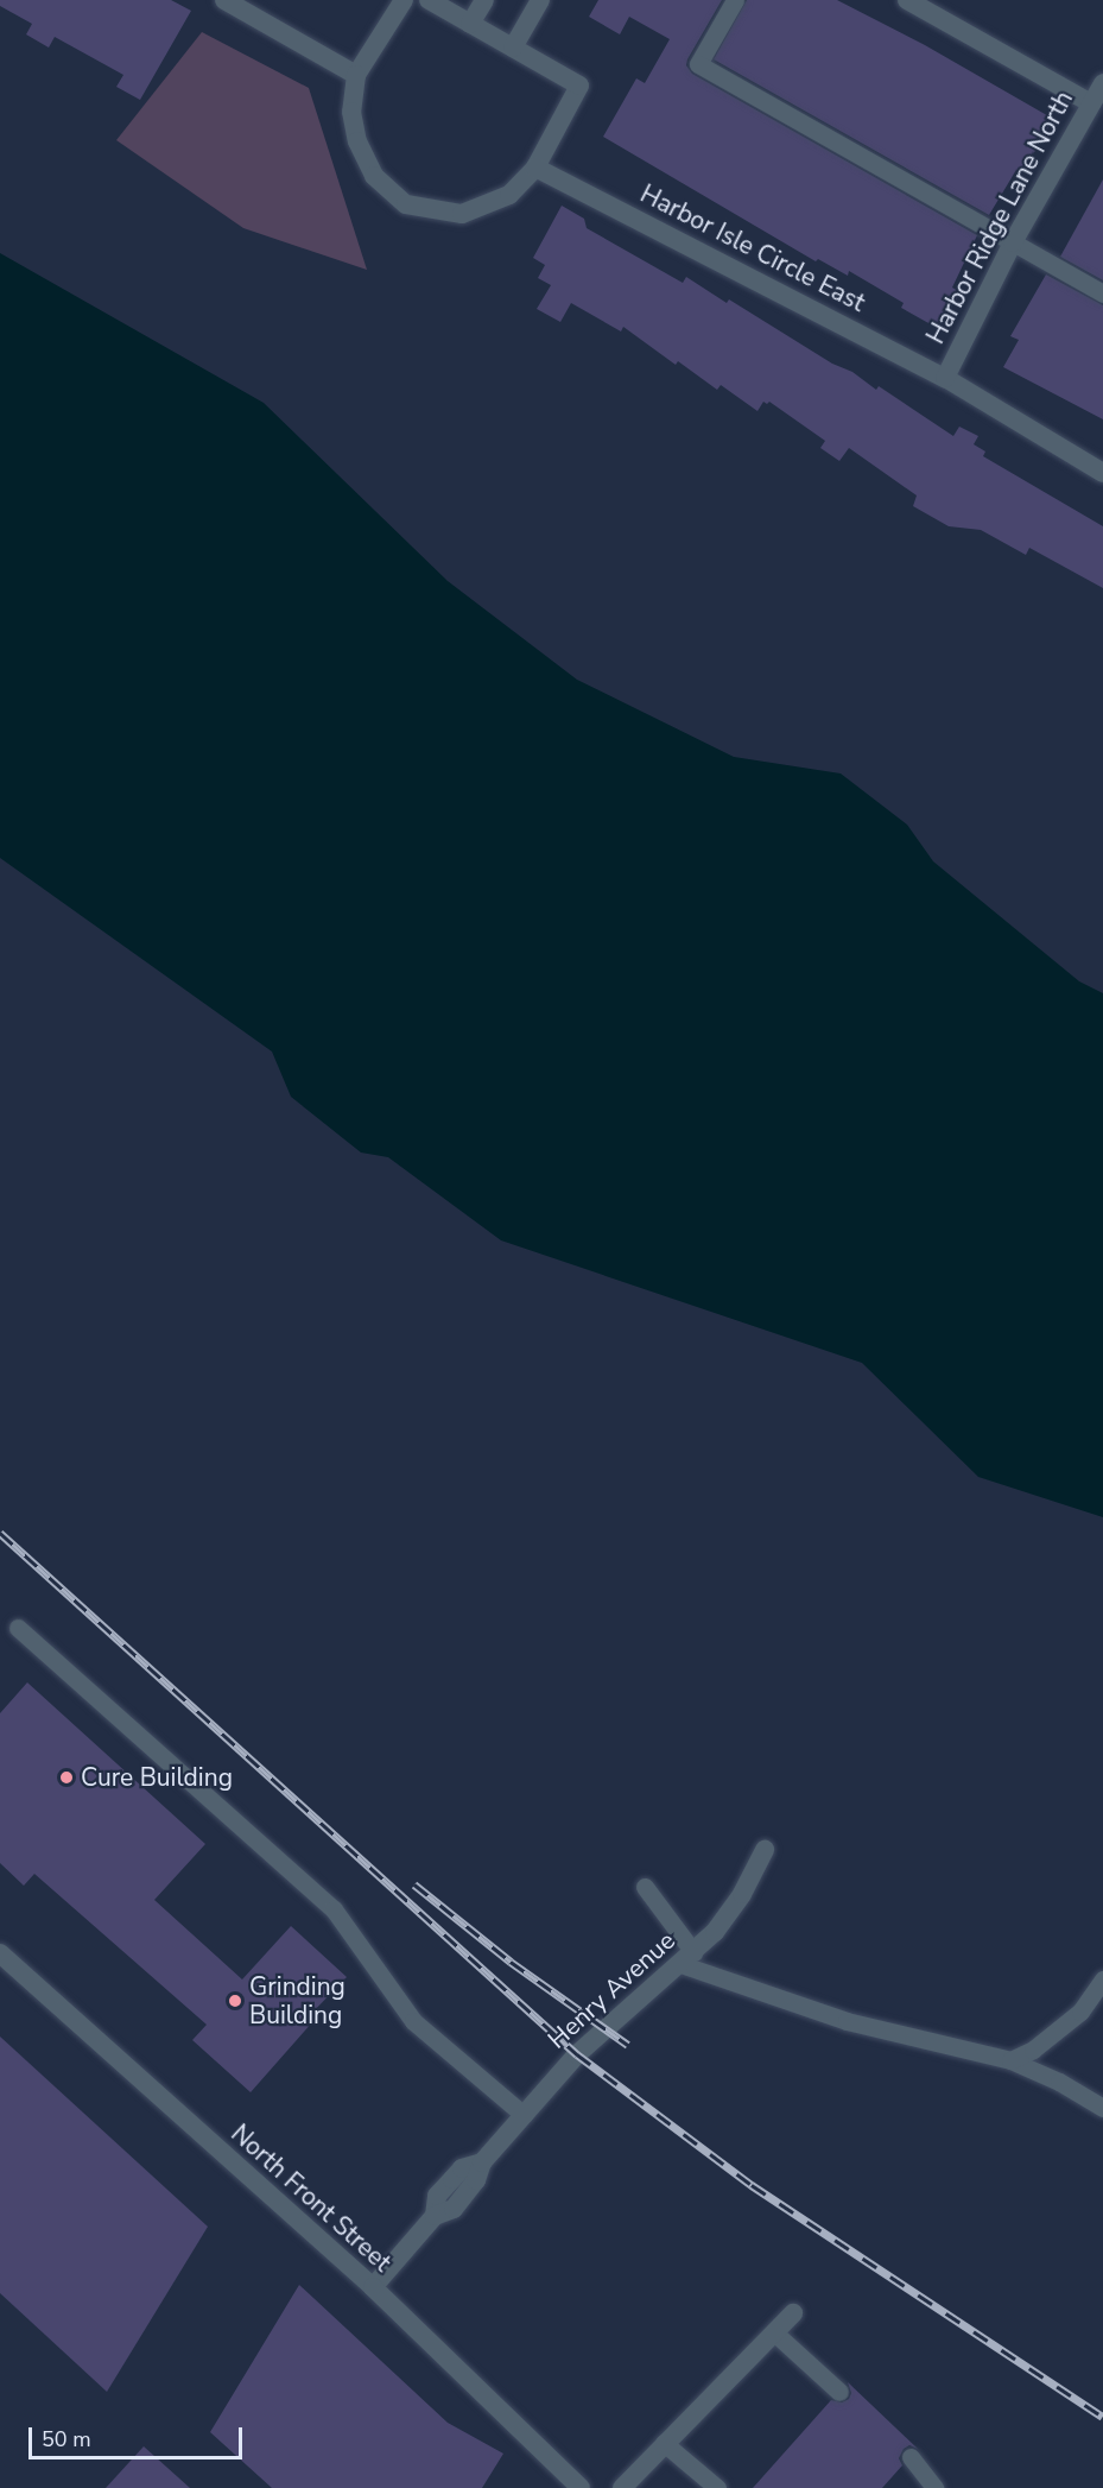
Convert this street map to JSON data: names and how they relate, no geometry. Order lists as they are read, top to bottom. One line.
{"streets":{"street":["Harbor Ridge Lane North","Harbor Isle Circle East","Henry Avenue","North Front Street"]},"crossings":[["Harbor Ridge Lane North","Harbor Isle Circle East"],["Henry Avenue","North Front Street"]],"places":["Cure Building","Grinding Building"],"scale_bar":"50 m"}
